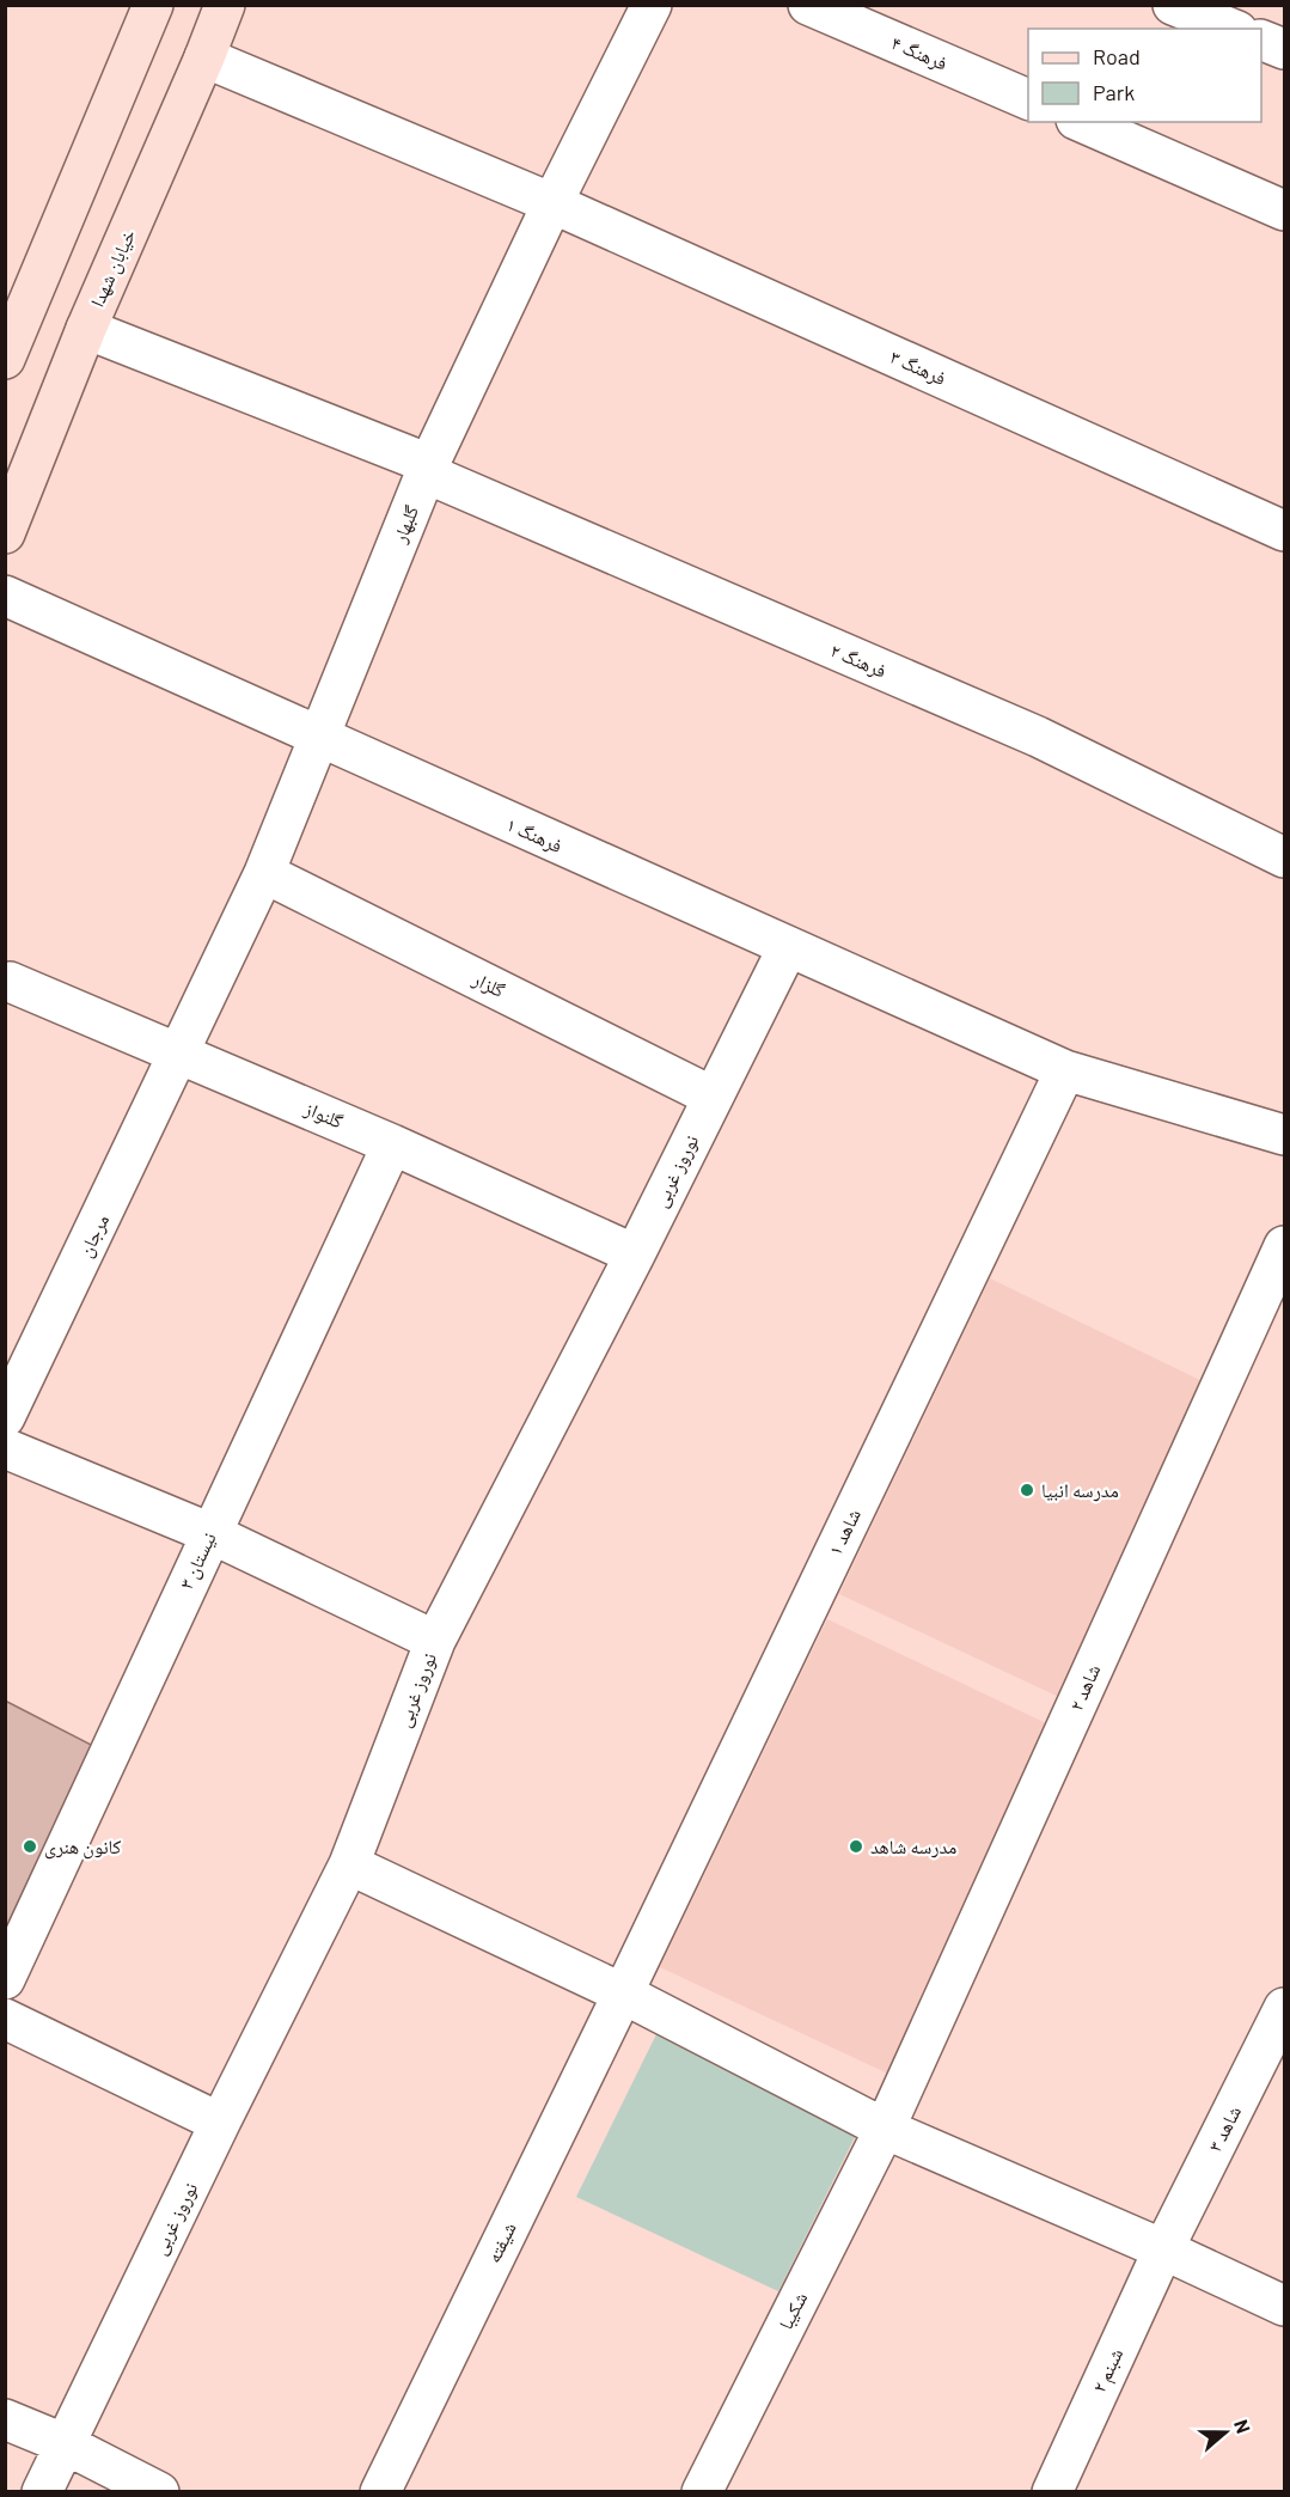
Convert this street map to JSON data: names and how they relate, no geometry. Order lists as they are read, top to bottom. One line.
{"streets":{"main road":["خیابان شهدا"],"street":["فرهنگ ۴","فرهنگ ۳","گلبهار","فرهنگ ۲","فرهنگ ۱","گلزار","گلنواز","نوروز غربی","مرجان","شاهد ۱","نیستان ۳","شاهد ۲","شاهد ۳","شیفته","شکیبا","شبنم ۲"]},"crossings":[["خیابان شهدا","فرهنگ ۳"],["خیابان شهدا","فرهنگ ۲"],["فرهنگ ۳","گلبهار"],["گلبهار","فرهنگ ۲"],["گلبهار","فرهنگ ۱"],["گلبهار","گلزار"],["گلبهار","گلنواز"],["گلبهار","مرجان"],["فرهنگ ۱","نوروز غربی"],["فرهنگ ۱","شاهد ۱"],["گلزار","نوروز غربی"],["گلنواز","نوروز غربی"],["گلنواز","مرجان"],["گلنواز","نیستان ۳"],["شاهد ۱","شیفته"],["شاهد ۲","شکیبا"],["شاهد ۳","شبنم ۲"]],"places":["مدرسه انبیا","کانون هنری","مدرسه شاهد"],"legend":["Road","Park"],"north":"right"}
